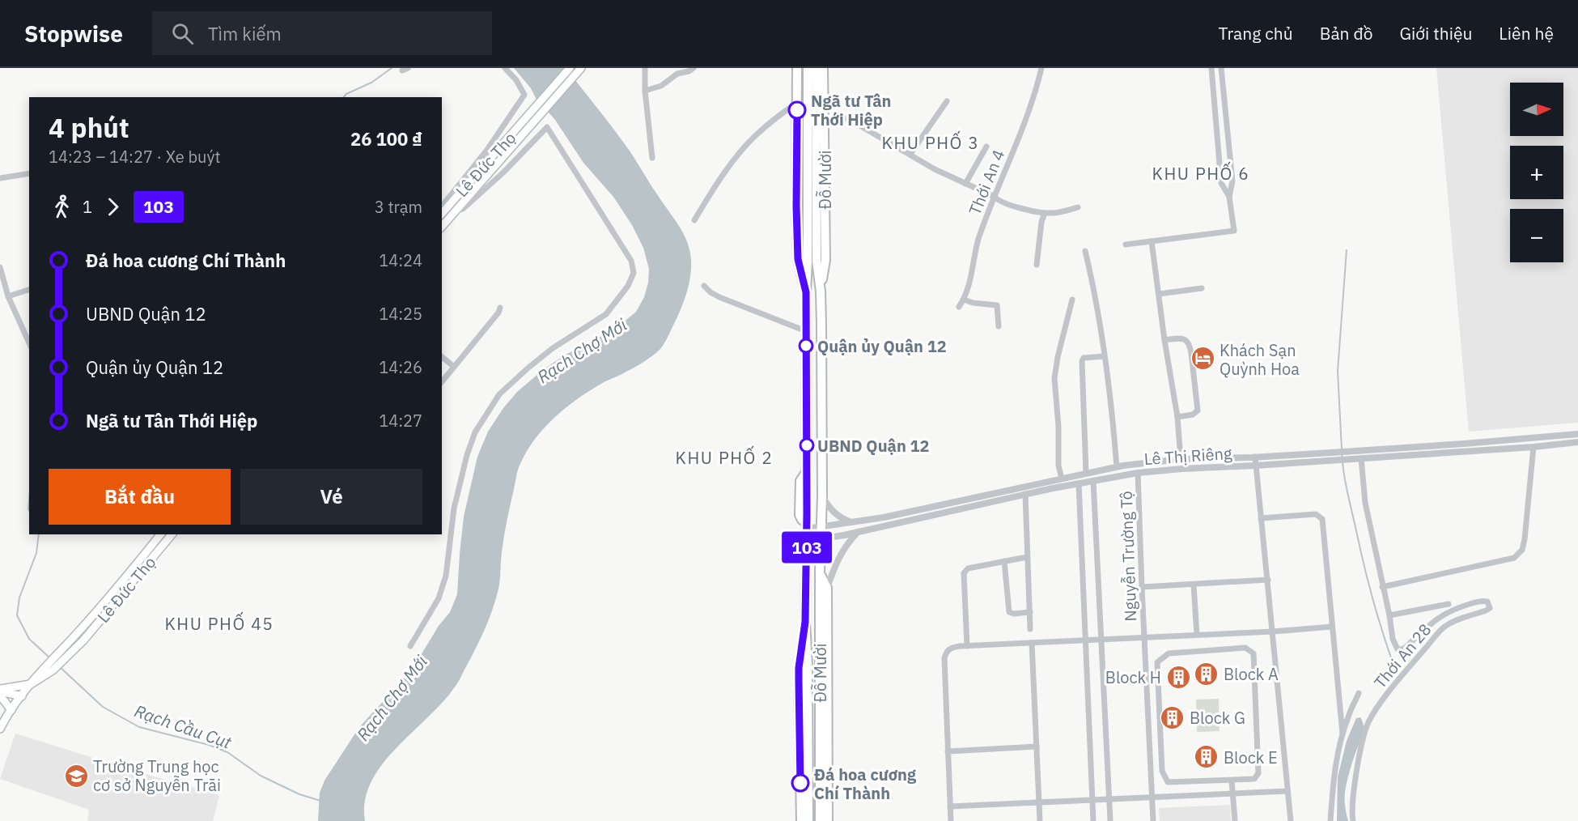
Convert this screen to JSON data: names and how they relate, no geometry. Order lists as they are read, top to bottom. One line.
{"streets":{"highway":["Đỗ Mười"],"main road":["Lê Đức Thọ"],"street":["Thới An 4","Lê Thị Riêng","Nguyễn Trường Tộ","Thới An 28"]},"crossings":[["Đỗ Mười","Lê Thị Riêng"],["Lê Thị Riêng","Nguyễn Trường Tộ"],["Lê Thị Riêng","Thới An 28"]],"districts":["KHU PHỐ 3","KHU PHỐ 6","KHU PHỐ 2","KHU PHỐ 45"],"water":["Rạch Chợ Mới","Rạch Cầu Cụt"],"places":{"other":["Ngã tư Tân Thới Hiệp","Quận ủy Quận 12","UBND Quận 12","Đá hoa cương Chí Thành"],"hotel":["Khách Sạn Quỳnh Hoa"],"building":["Block A","Block H","Block G","Block E"],"school or university":["Trường Trung học cơ sở Nguyễn Trãi"]},"lines":["bus line 103"],"north":"right","page":{"header":"Stopwise","search":"Tìm kiếm","nav":["Trang chủ","Bản đồ","Giới thiệu","Liên hệ"],"on_map":"103","map_buttons":["+","−"],"heading":["4 phút","14:23 – 14:27 · Xe buýt","26 100 ₫"],"legs":["1","103","3 trạm"],"list":[{"name":"Đá hoa cương Chí Thành","value":"14:24"},{"name":"UBND Quận 12","value":"14:25"},{"name":"Quận ủy Quận 12","value":"14:26"},{"name":"Ngã tư Tân Thới Hiệp","value":"14:27"}],"buttons":["Bắt đầu","Vé"]}}
